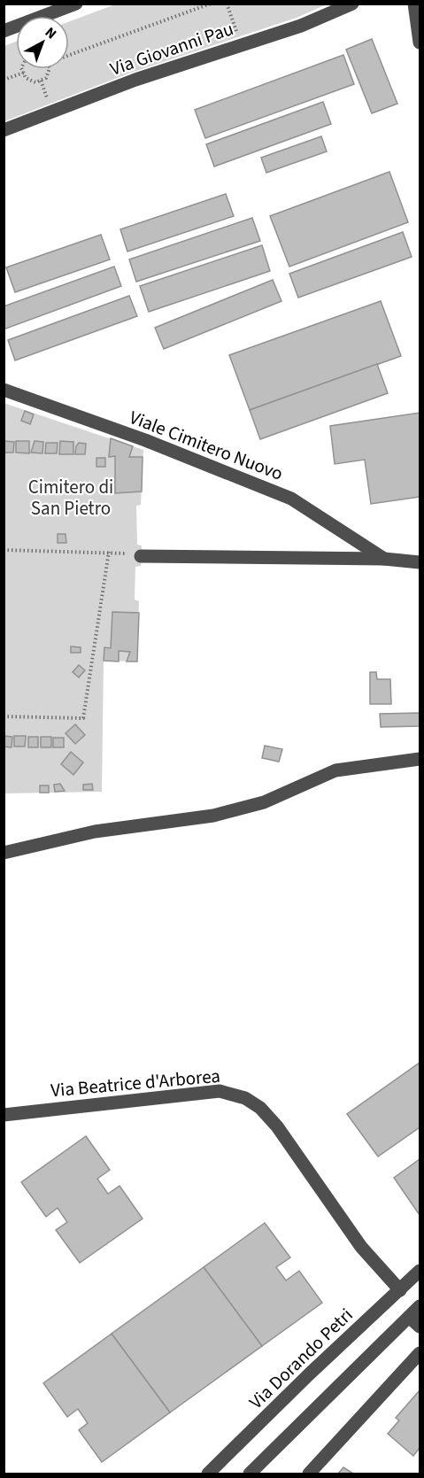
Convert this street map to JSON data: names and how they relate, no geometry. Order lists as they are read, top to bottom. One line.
{"streets":{"street":["Via Giovanni Pau","Viale Cimitero Nuovo","Via Beatrice d'Arborea","Via Dorando Petri"]},"crossings":[["Via Beatrice d'Arborea","Via Dorando Petri"]],"parks":["Cimitero di San Pietro"],"north":"top right"}
